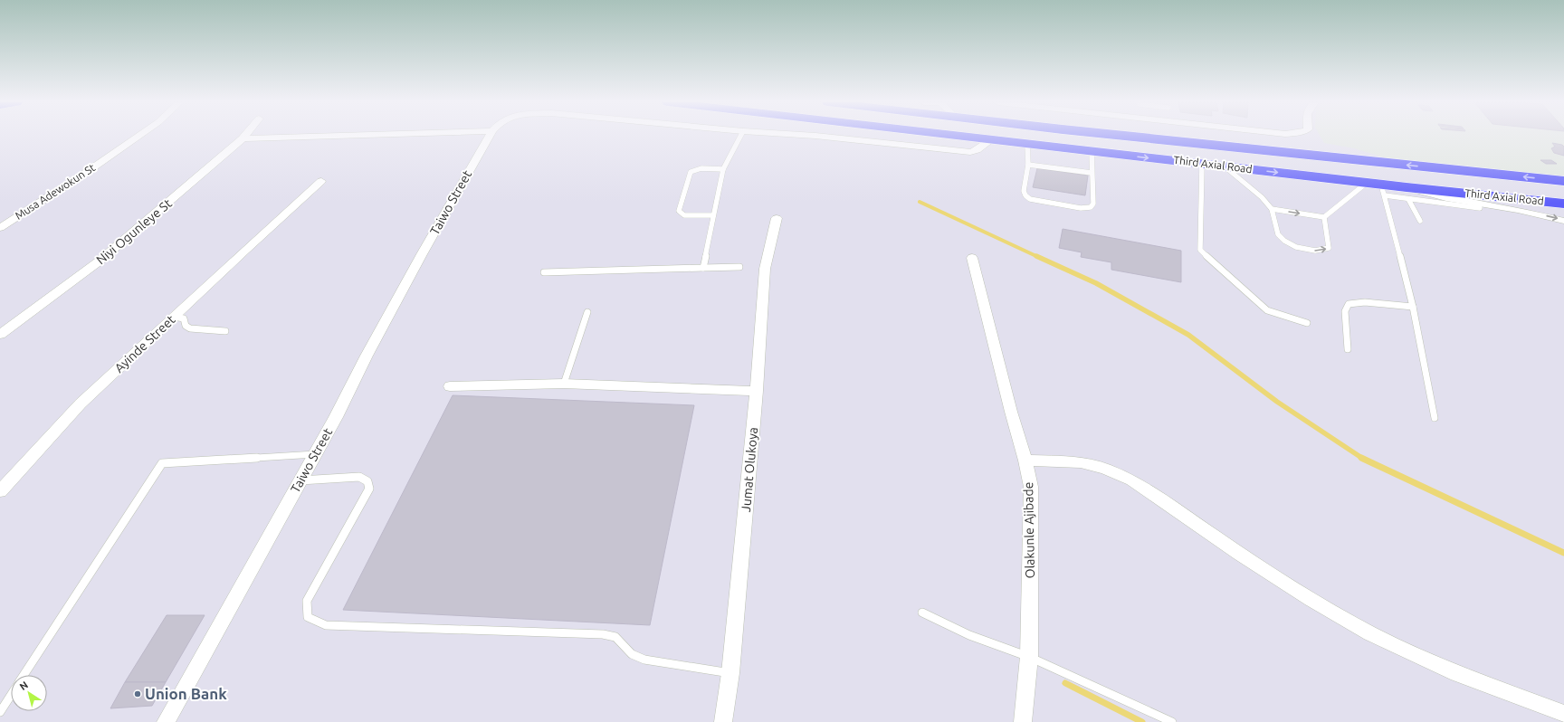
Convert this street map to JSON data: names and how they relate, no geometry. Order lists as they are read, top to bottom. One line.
{"streets":{"highway":["Third Axial Road"],"street":["Musa Adewokun St","Taiwo Street","Niyi Ogunleye St","Ayinde Street","Jumat Olukoya","Olakunle Ajibade"]},"crossings":[["Third Axial Road","Taiwo Street"]],"places":["Union Bank"],"north":"top left"}
